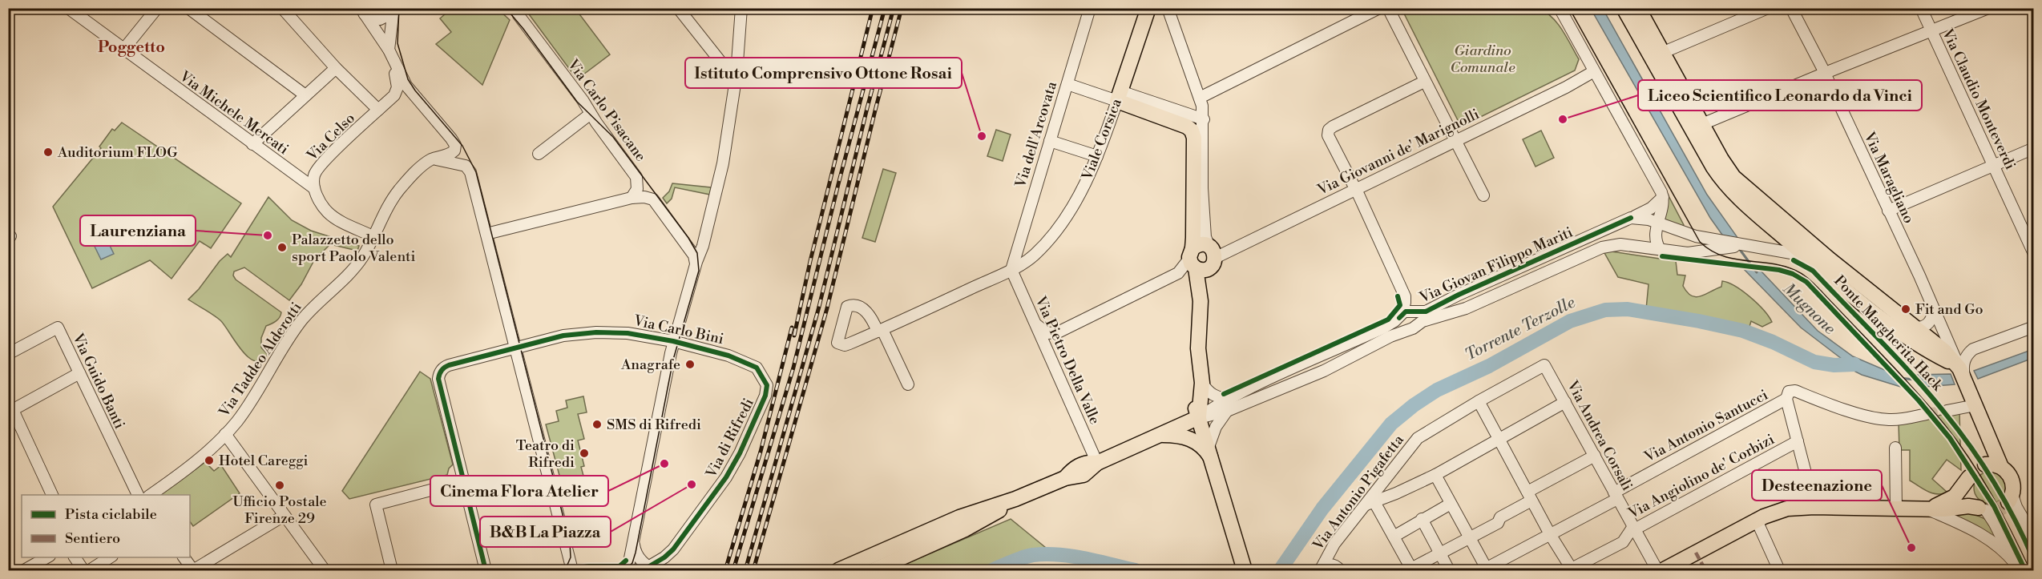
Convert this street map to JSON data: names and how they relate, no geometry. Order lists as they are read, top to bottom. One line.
{"streets":{"main road":["Viale Corsica","Via Giovan Filippo Mariti"],"street":["Via Claudio Monteverdi","Via Carlo Pisacane","Via Michele Mercati","Via dell'Arcovata","Via Celso","Via Giovanni de' Marignolli","Via Maragliano","Via Carlo Bini","Via Taddeo Alderotti","Via Pietro Della Valle","Via Guido Banti","Via Antonio Santucci","Via Andrea Corsali","Via di Rifredi","Via Angiolino de' Corbizi","Via Antonio Pigafetta"],"cycle path":["Ponte Margherita Hack"]},"crossings":[["Via Michele Mercati","Via Celso"],["Via dell'Arcovata","Viale Corsica"],["Via dell'Arcovata","Via Pietro Della Valle"],["Viale Corsica","Via Pietro Della Valle"],["Via Giovanni de' Marignolli","Via Pietro Della Valle"],["Via Giovan Filippo Mariti","Via Pietro Della Valle"],["Via Carlo Bini","Via di Rifredi"],["Via Antonio Santucci","Via Andrea Corsali"],["Via Andrea Corsali","Via Angiolino de' Corbizi"],["Via Andrea Corsali","Via Antonio Pigafetta"]],"districts":["Poggetto"],"water":["Mugnone","Torrente Terzolle"],"parks":["Giardino Comunale"],"places":["Liceo Scientifico Leonardo da Vinci","Istituto Comprensivo Ottone Rosai","Auditorium FLOG","Laurenziana","Palazzetto dello sport Paolo Valenti","Fit and Go","Anagrafe","SMS di Rifredi","Teatro di Rifredi","Hotel Careggi","Cinema Flora Atelier","B&B La Piazza","Ufficio Postale Firenze 29","Desteenazione"],"legend":["Pista ciclabile","Sentiero"]}
